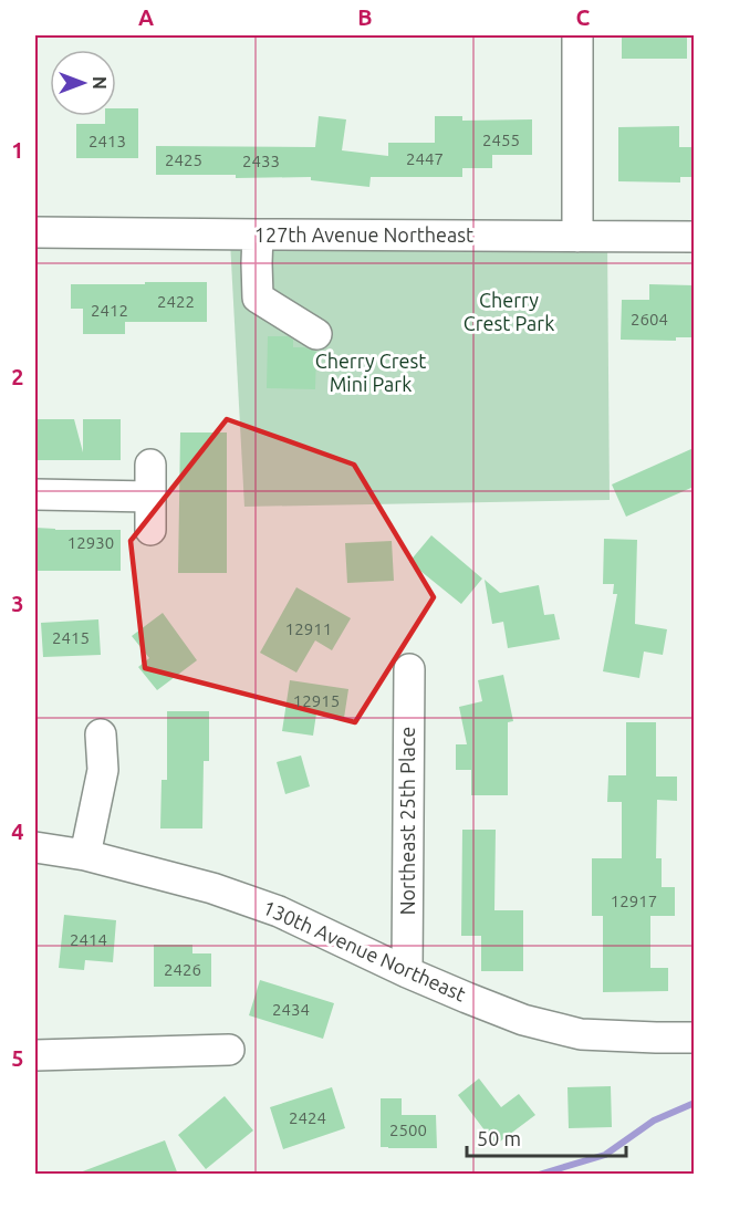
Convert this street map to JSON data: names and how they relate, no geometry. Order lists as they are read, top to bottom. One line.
{"streets":{"street":["127th Avenue Northeast","Northeast 25th Place","130th Avenue Northeast"]},"crossings":[["Northeast 25th Place","130th Avenue Northeast"]],"parks":["Cherry Crest Park","Cherry Crest Mini Park"],"house_numbers":["2455","2413","2447","2425","2433","2422","2412","2604","12930","12911","2415","12915","12917","2414","2426","2434","2424","2500"],"scale_bar":"50 m","north":"right","grid":{"columns":["A","B","C"],"rows":["1","2","3","4","5"]}}
